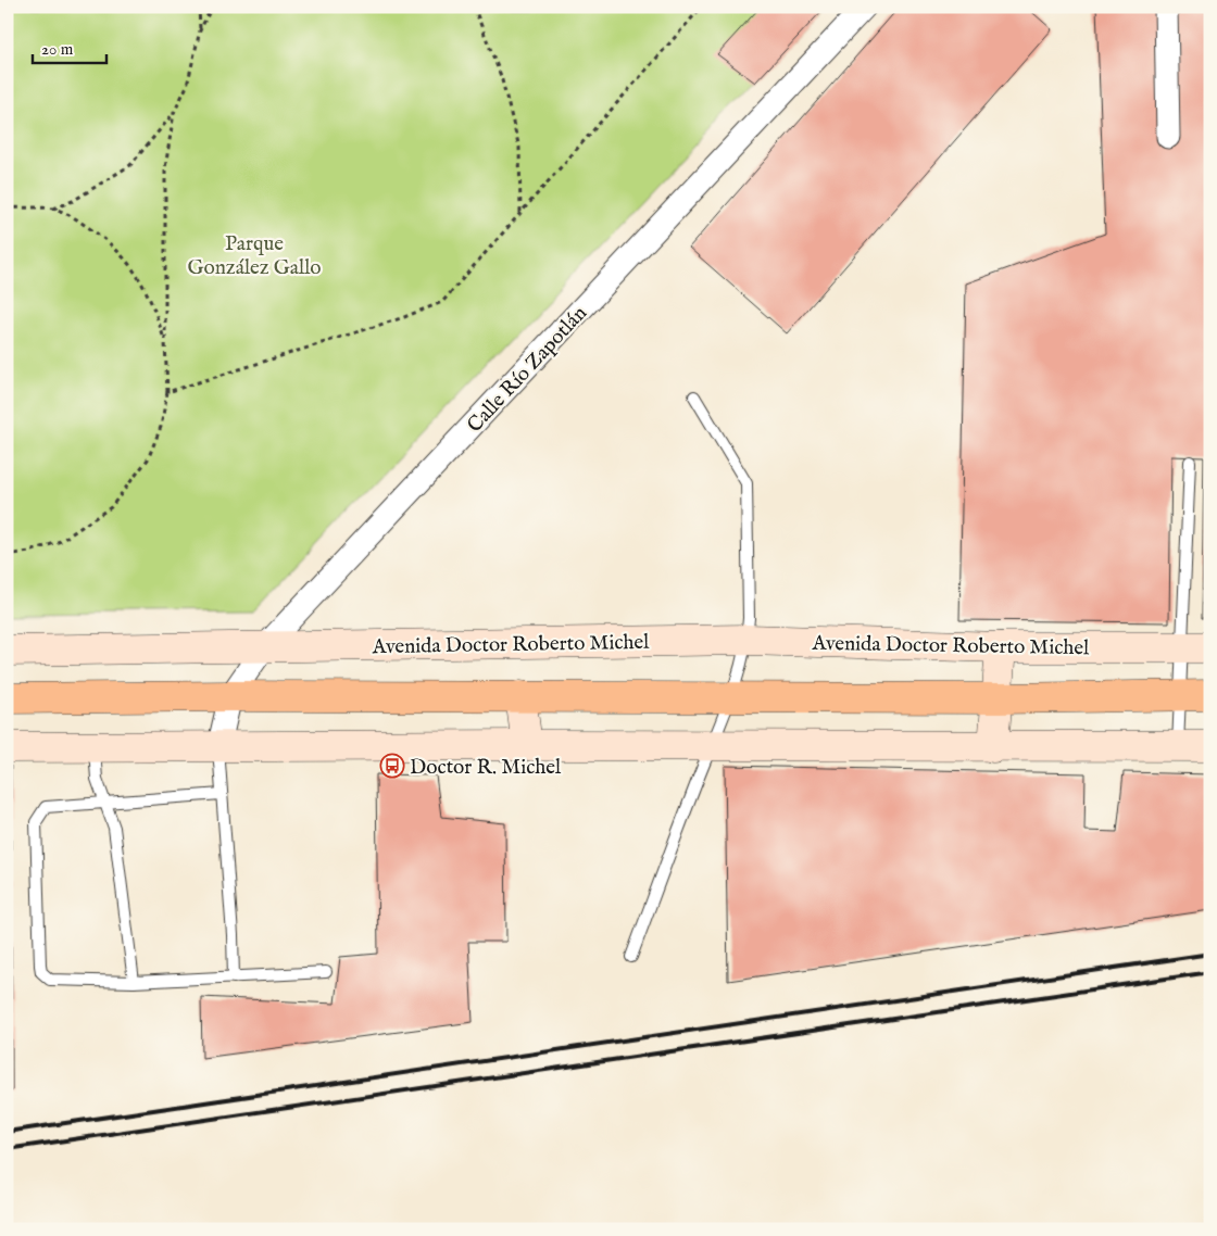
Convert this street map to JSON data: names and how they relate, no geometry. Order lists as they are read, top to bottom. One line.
{"streets":{"main road":["Avenida Doctor Roberto Michel"],"street":["Calle Río Zapotlán"]},"crossings":[["Calle Río Zapotlán","Avenida Doctor Roberto Michel"]],"parks":["Parque González Gallo"],"places":{"bus stop":["Doctor R. Michel"]},"scale_bar":"20 m"}
